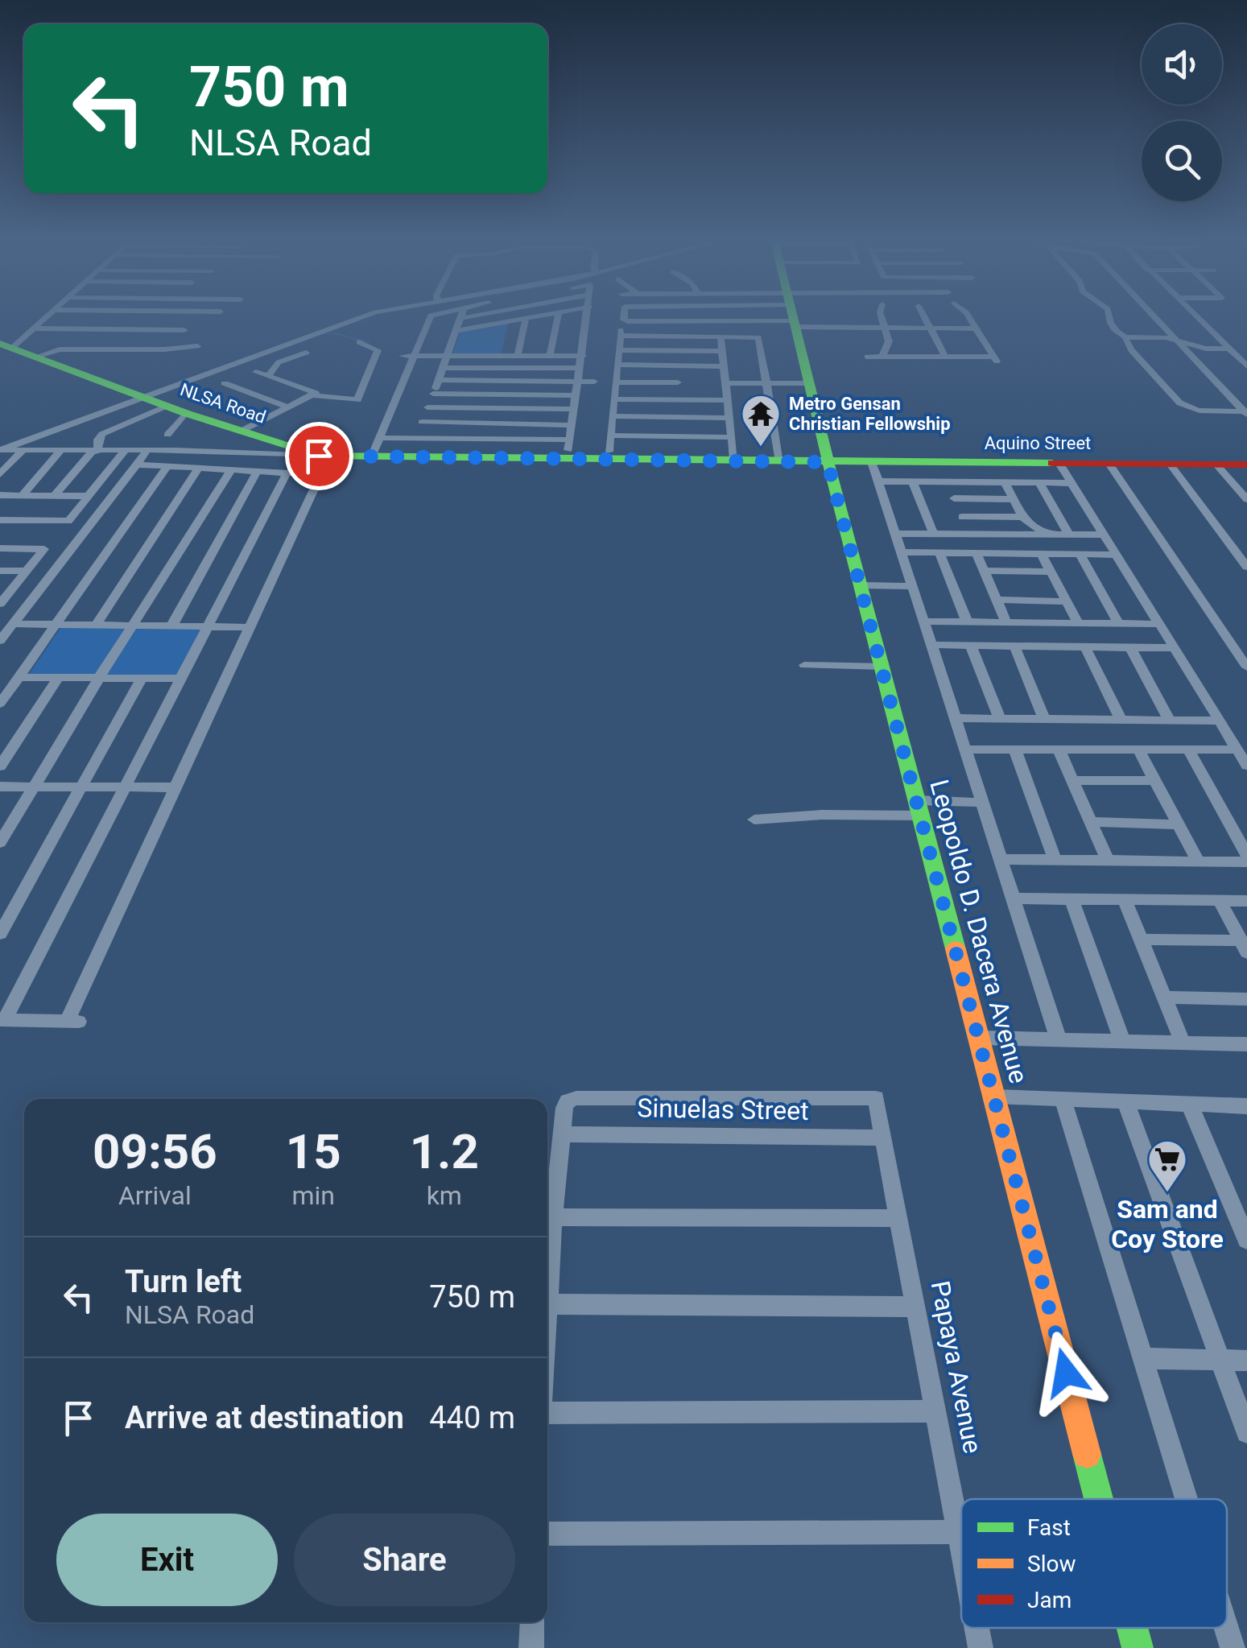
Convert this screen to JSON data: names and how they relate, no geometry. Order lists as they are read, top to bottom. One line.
{"streets":{"main road":["NLSA Road","Aquino Street","Leopoldo D. Dacera Avenue"],"street":["Sinuelas Street","Papaya Avenue"]},"crossings":[["NLSA Road","Aquino Street"],["NLSA Road","Leopoldo D. Dacera Avenue"],["Aquino Street","Leopoldo D. Dacera Avenue"],["Sinuelas Street","Papaya Avenue"]],"places":{"temple":["Metro Gensan Christian Fellowship"],"supermarket":["Sam and Coy Store"]},"legend":["Fast","Slow","Jam"],"page":{"turn":["750 m","NLSA Road"],"eta":["09:56","Arrival","15","min","1.2","km"],"list":[{"name":"Turn left","note":"NLSA Road","value":"750 m"},{"name":"Arrive at destination","value":"440 m"}],"buttons":["Exit","Share"]}}
